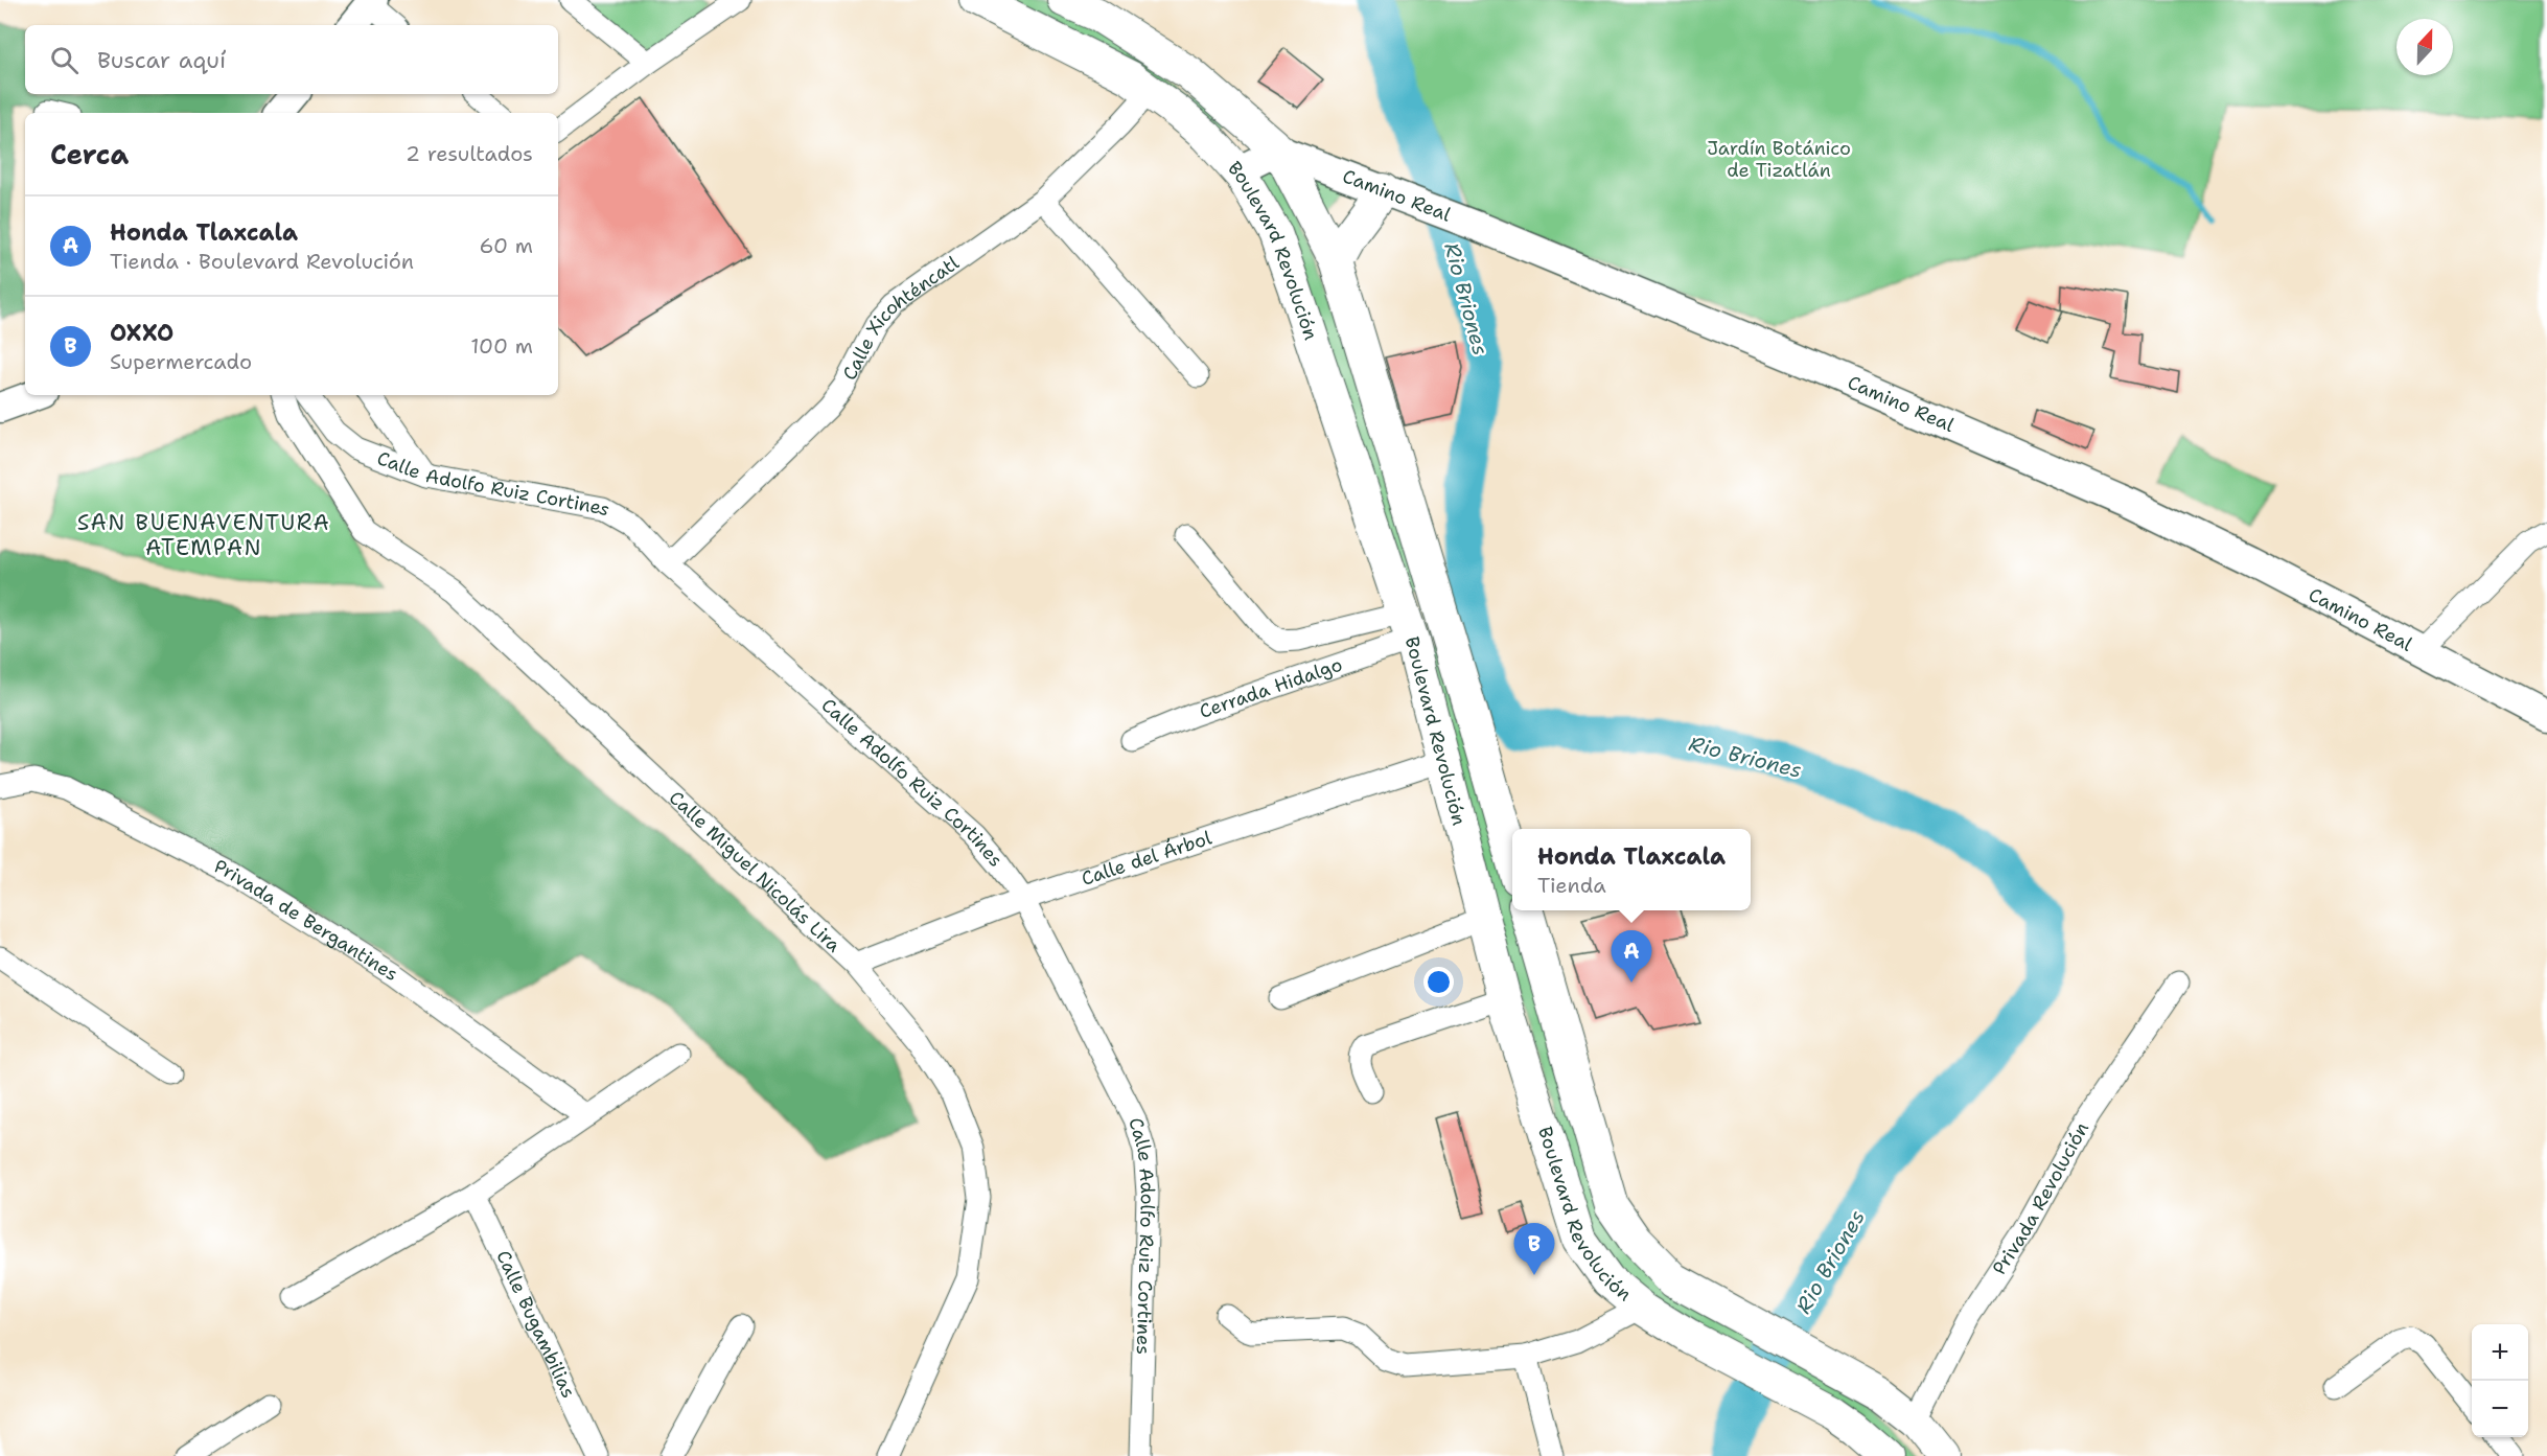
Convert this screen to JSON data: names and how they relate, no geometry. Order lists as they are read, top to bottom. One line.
{"streets":{"main road":["Camino Real","Boulevard Revolución"],"street":["Calle Xicohténcatl","Calle Adolfo Ruiz Cortines","Cerrada Hidalgo","Calle del Árbol","Calle Miguel Nicolás Lira","Privada de Bergantines","Privada Revolución","Calle Bugambilias"]},"crossings":[["Camino Real","Boulevard Revolución"],["Boulevard Revolución","Calle Xicohténcatl"],["Boulevard Revolución","Cerrada Hidalgo"],["Boulevard Revolución","Calle del Árbol"],["Boulevard Revolución","Privada Revolución"],["Calle Xicohténcatl","Calle Adolfo Ruiz Cortines"],["Calle Adolfo Ruiz Cortines","Calle del Árbol"],["Calle del Árbol","Calle Miguel Nicolás Lira"]],"districts":["SAN BUENAVENTURA ATEMPAN"],"water":["Rio Briones"],"parks":["Jardín Botánico de Tizatlán"],"north":"top","page":{"search":"Buscar aquí","heading":["Cerca","2 resultados"],"list":[{"mark":"A","name":"Honda Tlaxcala","note":"Tienda · Boulevard Revolución","value":"60 m"},{"mark":"B","name":"OXXO","note":"Supermercado","value":"100 m"}],"popup":["Honda Tlaxcala","Tienda"],"pins":["A","B"],"map_buttons":["+","−"]}}
